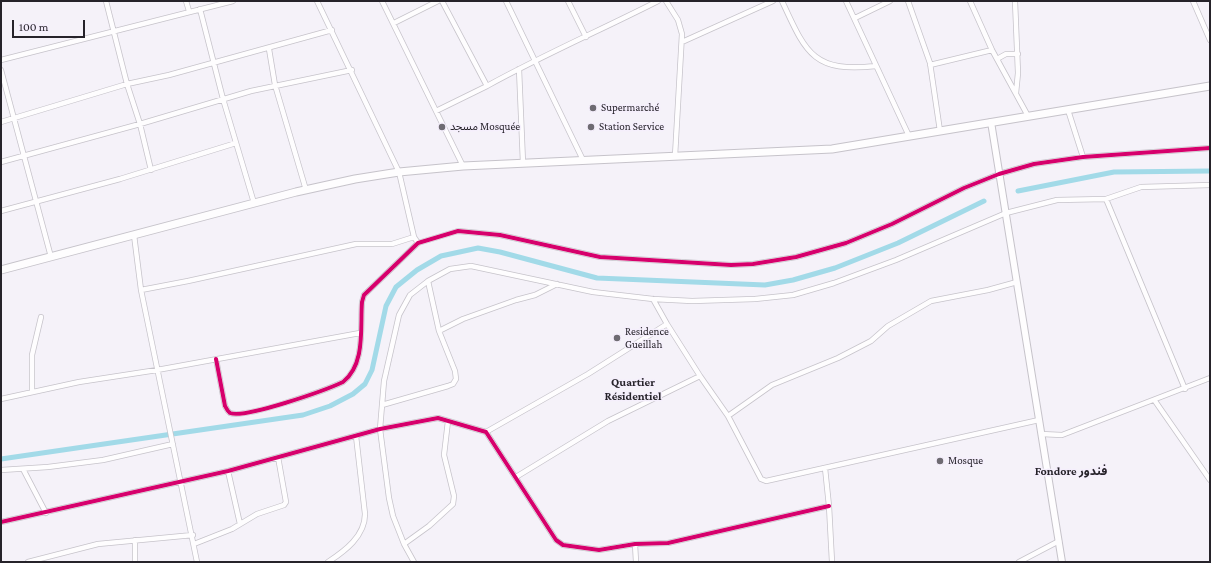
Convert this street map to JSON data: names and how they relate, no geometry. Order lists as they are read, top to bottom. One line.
{"districts":["Quartier Résidentiel","Fondore فندور"],"places":["Supermarché","مسجد Mosquée","Station Service","Residence Gueillah","Mosque"],"scale_bar":"100 m"}
